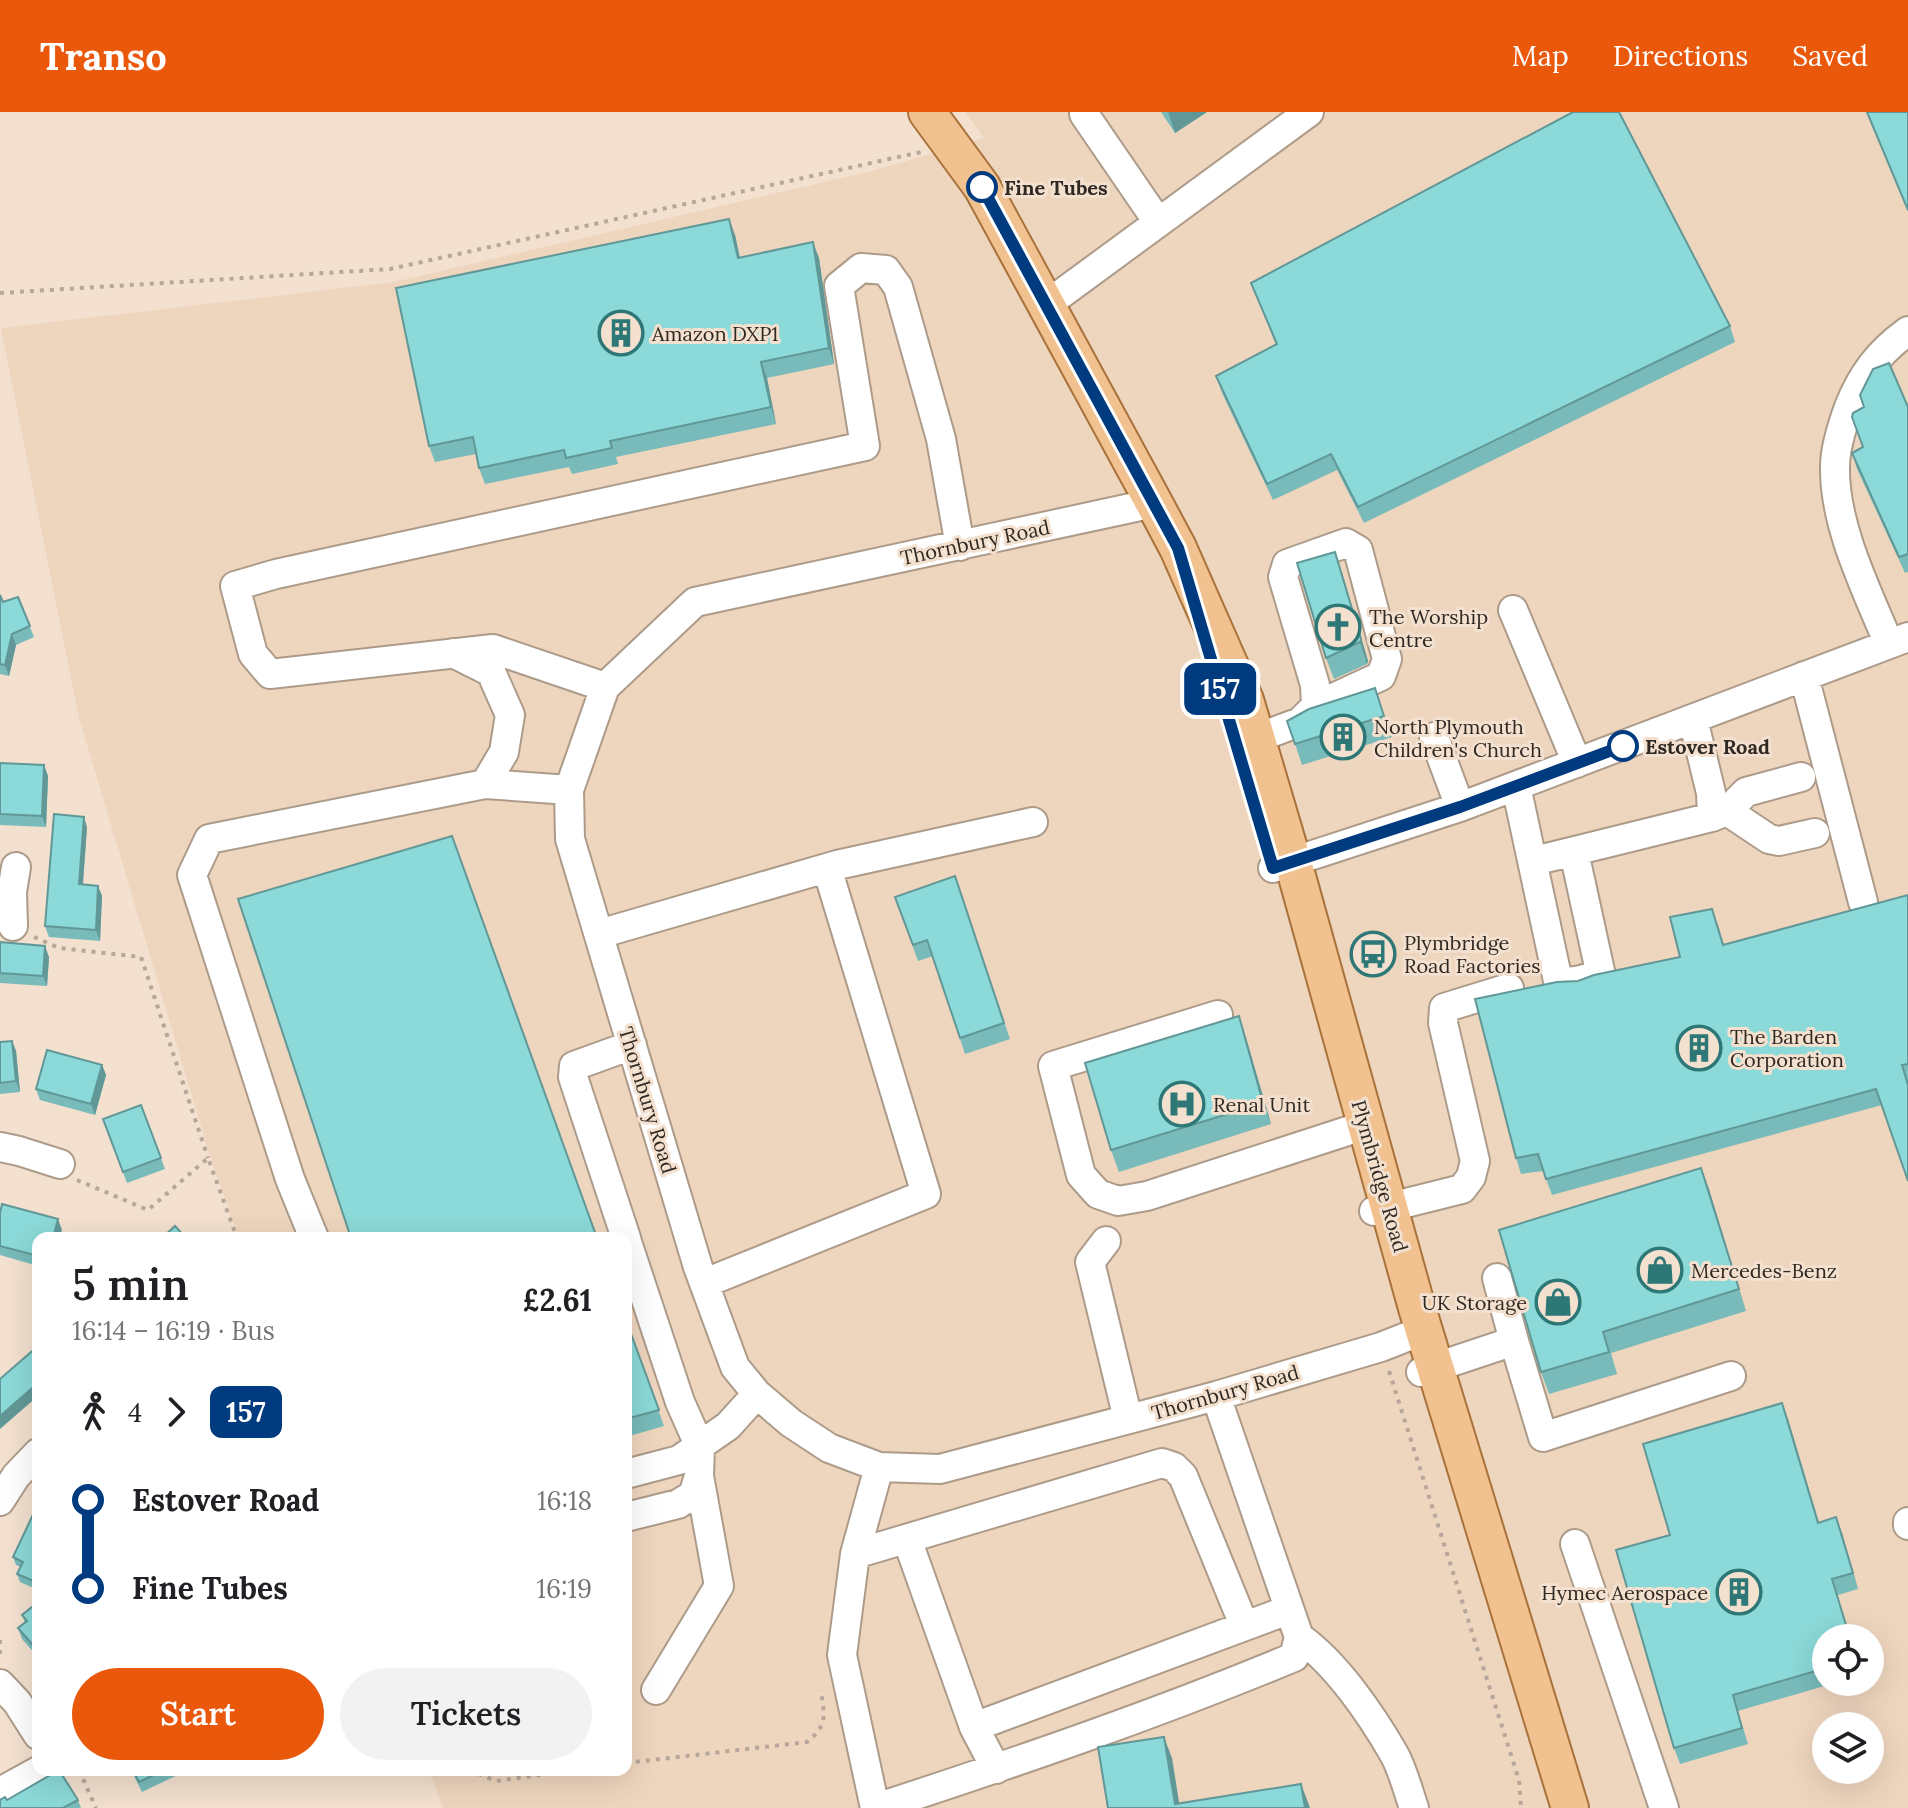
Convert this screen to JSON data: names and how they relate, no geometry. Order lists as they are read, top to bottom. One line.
{"streets":{"main road":["Plymbridge Road"],"street":["Thornbury Road"]},"crossings":[["Thornbury Road","Plymbridge Road"]],"places":{"other":["Fine Tubes","Estover Road"],"building":["Amazon DXP1","North Plymouth Children's Church","The Barden Corporation","Hymec Aerospace"],"church":["The Worship Centre"],"bus stop":["Plymbridge Road Factories"],"hospital":["Renal Unit"],"shop":["Mercedes-Benz","UK Storage"]},"lines":["bus line 157"],"page":{"header":"Transo","nav":["Map","Directions","Saved"],"on_map":"157","heading":["5 min","16:14 – 16:19 · Bus","£2.61"],"legs":["4","157"],"list":[{"name":"Estover Road","value":"16:18"},{"name":"Fine Tubes","value":"16:19"}],"buttons":["Start","Tickets"]}}
